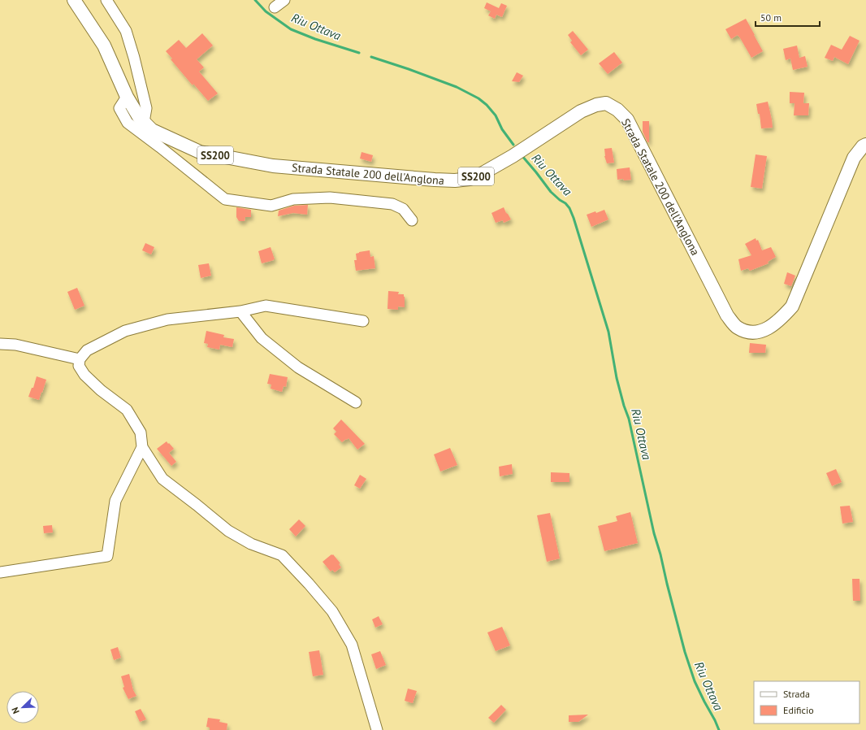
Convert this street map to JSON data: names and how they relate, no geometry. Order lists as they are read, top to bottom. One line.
{"streets":{"main road":["SS200","Strada Statale 200 dell'Anglona"]},"water":["Riu Ottava"],"legend":["Strada","Edificio"],"scale_bar":"50 m","north":"bottom left"}
